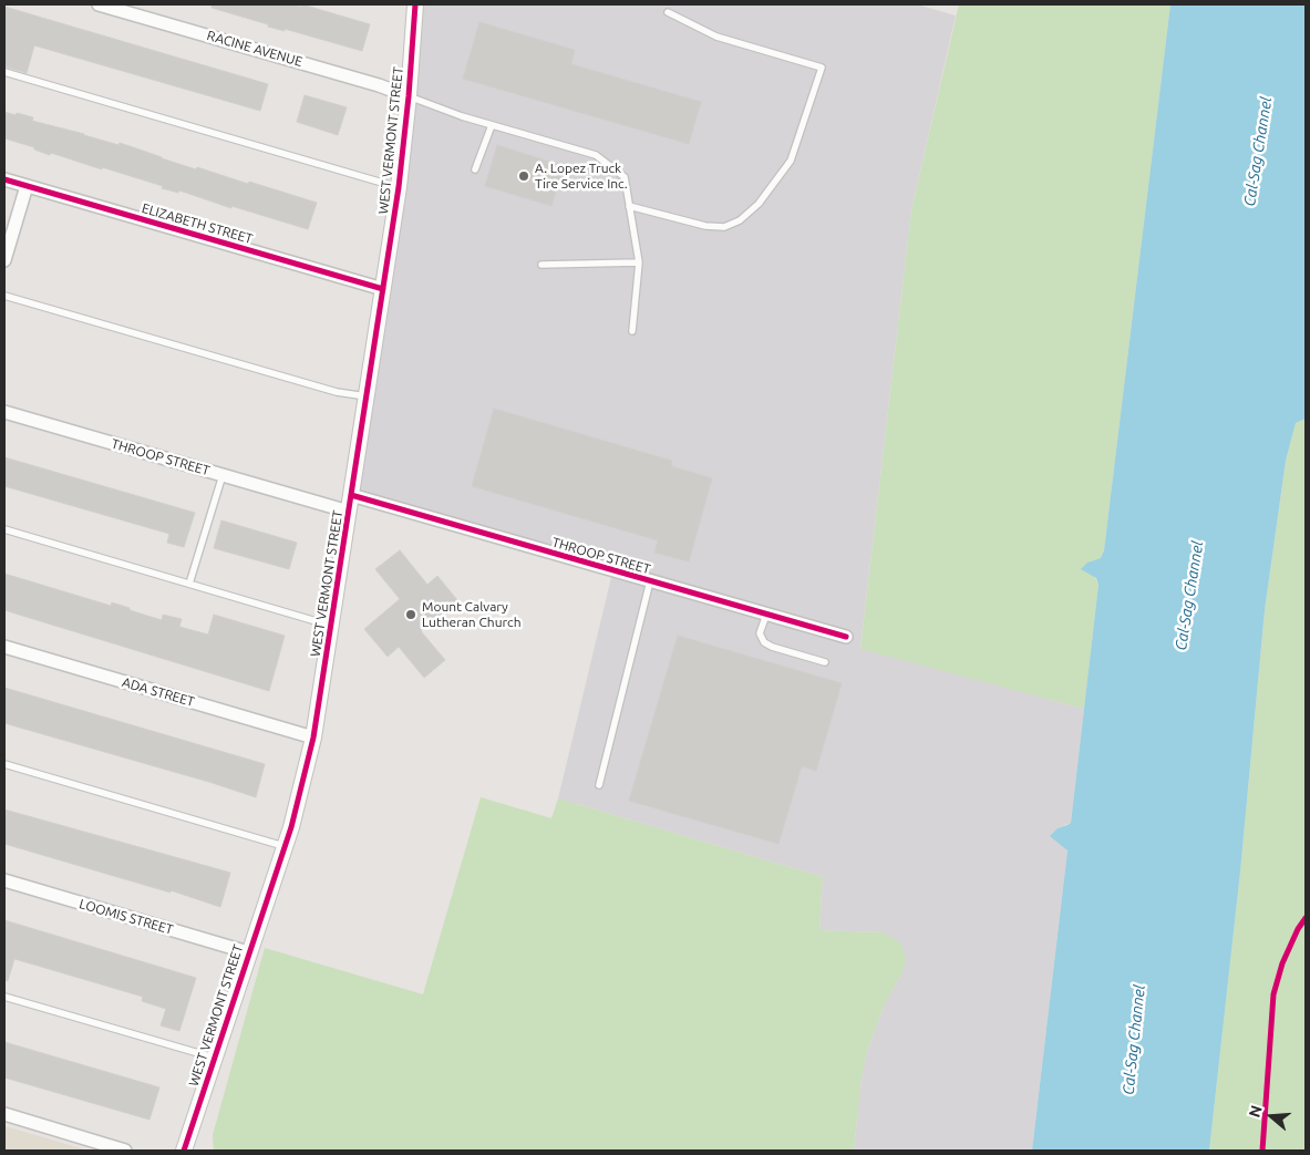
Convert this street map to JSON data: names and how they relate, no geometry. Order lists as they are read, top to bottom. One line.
{"streets":{"street":["RACINE AVENUE","WEST VERMONT STREET","ELIZABETH STREET","THROOP STREET","ADA STREET","LOOMIS STREET"]},"crossings":[["RACINE AVENUE","WEST VERMONT STREET"],["WEST VERMONT STREET","ELIZABETH STREET"],["WEST VERMONT STREET","THROOP STREET"],["WEST VERMONT STREET","ADA STREET"],["WEST VERMONT STREET","LOOMIS STREET"]],"water":["Cal-Sag Channel"],"places":["A. Lopez Truck Tire Service Inc.","Mount Calvary Lutheran Church"],"north":"left"}
